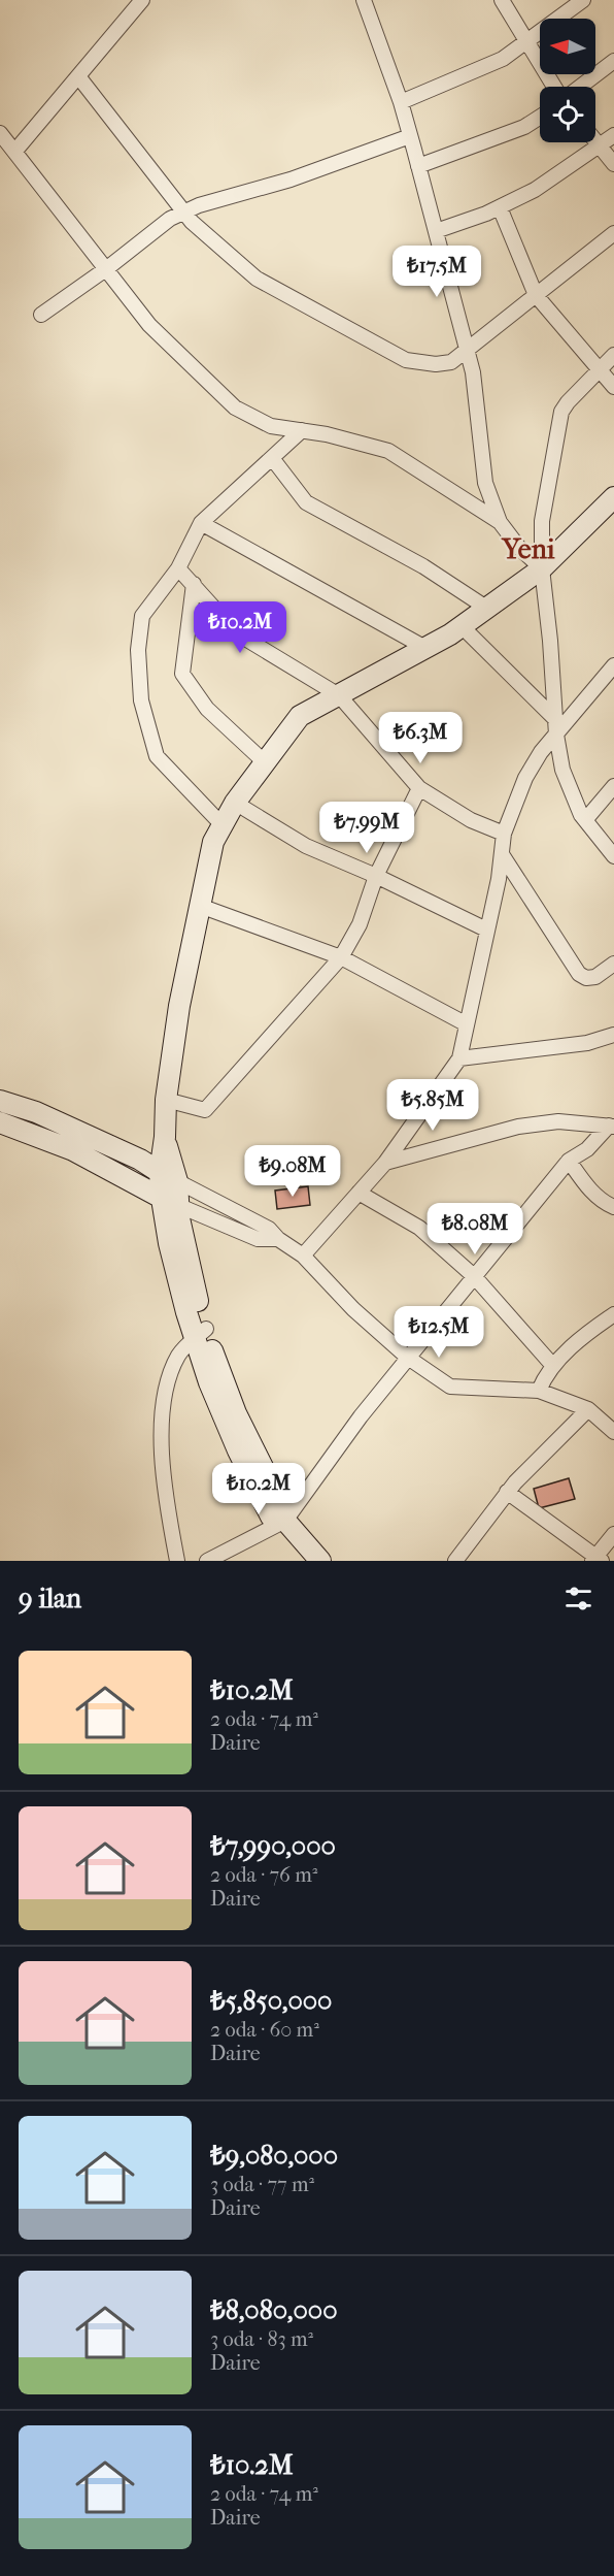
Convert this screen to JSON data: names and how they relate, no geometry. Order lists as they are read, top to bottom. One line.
{"districts":["Yeni"],"north":"left","page":{"price":["₺17.5M","₺10.2M","₺6.3M","₺7.99M","₺5.85M","₺9.08M","₺8.08M","₺12.5M","₺10.2M"],"heading":"9 ilan","list":[{"name":"₺10.2M","note":"2 oda · 74 m² · Daire"},{"name":"₺7,990,000","note":"2 oda · 76 m² · Daire"},{"name":"₺5,850,000","note":"2 oda · 60 m² · Daire"},{"name":"₺9,080,000","note":"3 oda · 77 m² · Daire"},{"name":"₺8,080,000","note":"3 oda · 83 m² · Daire"},{"name":"₺10.2M","note":"2 oda · 74 m² · Daire"}]}}
